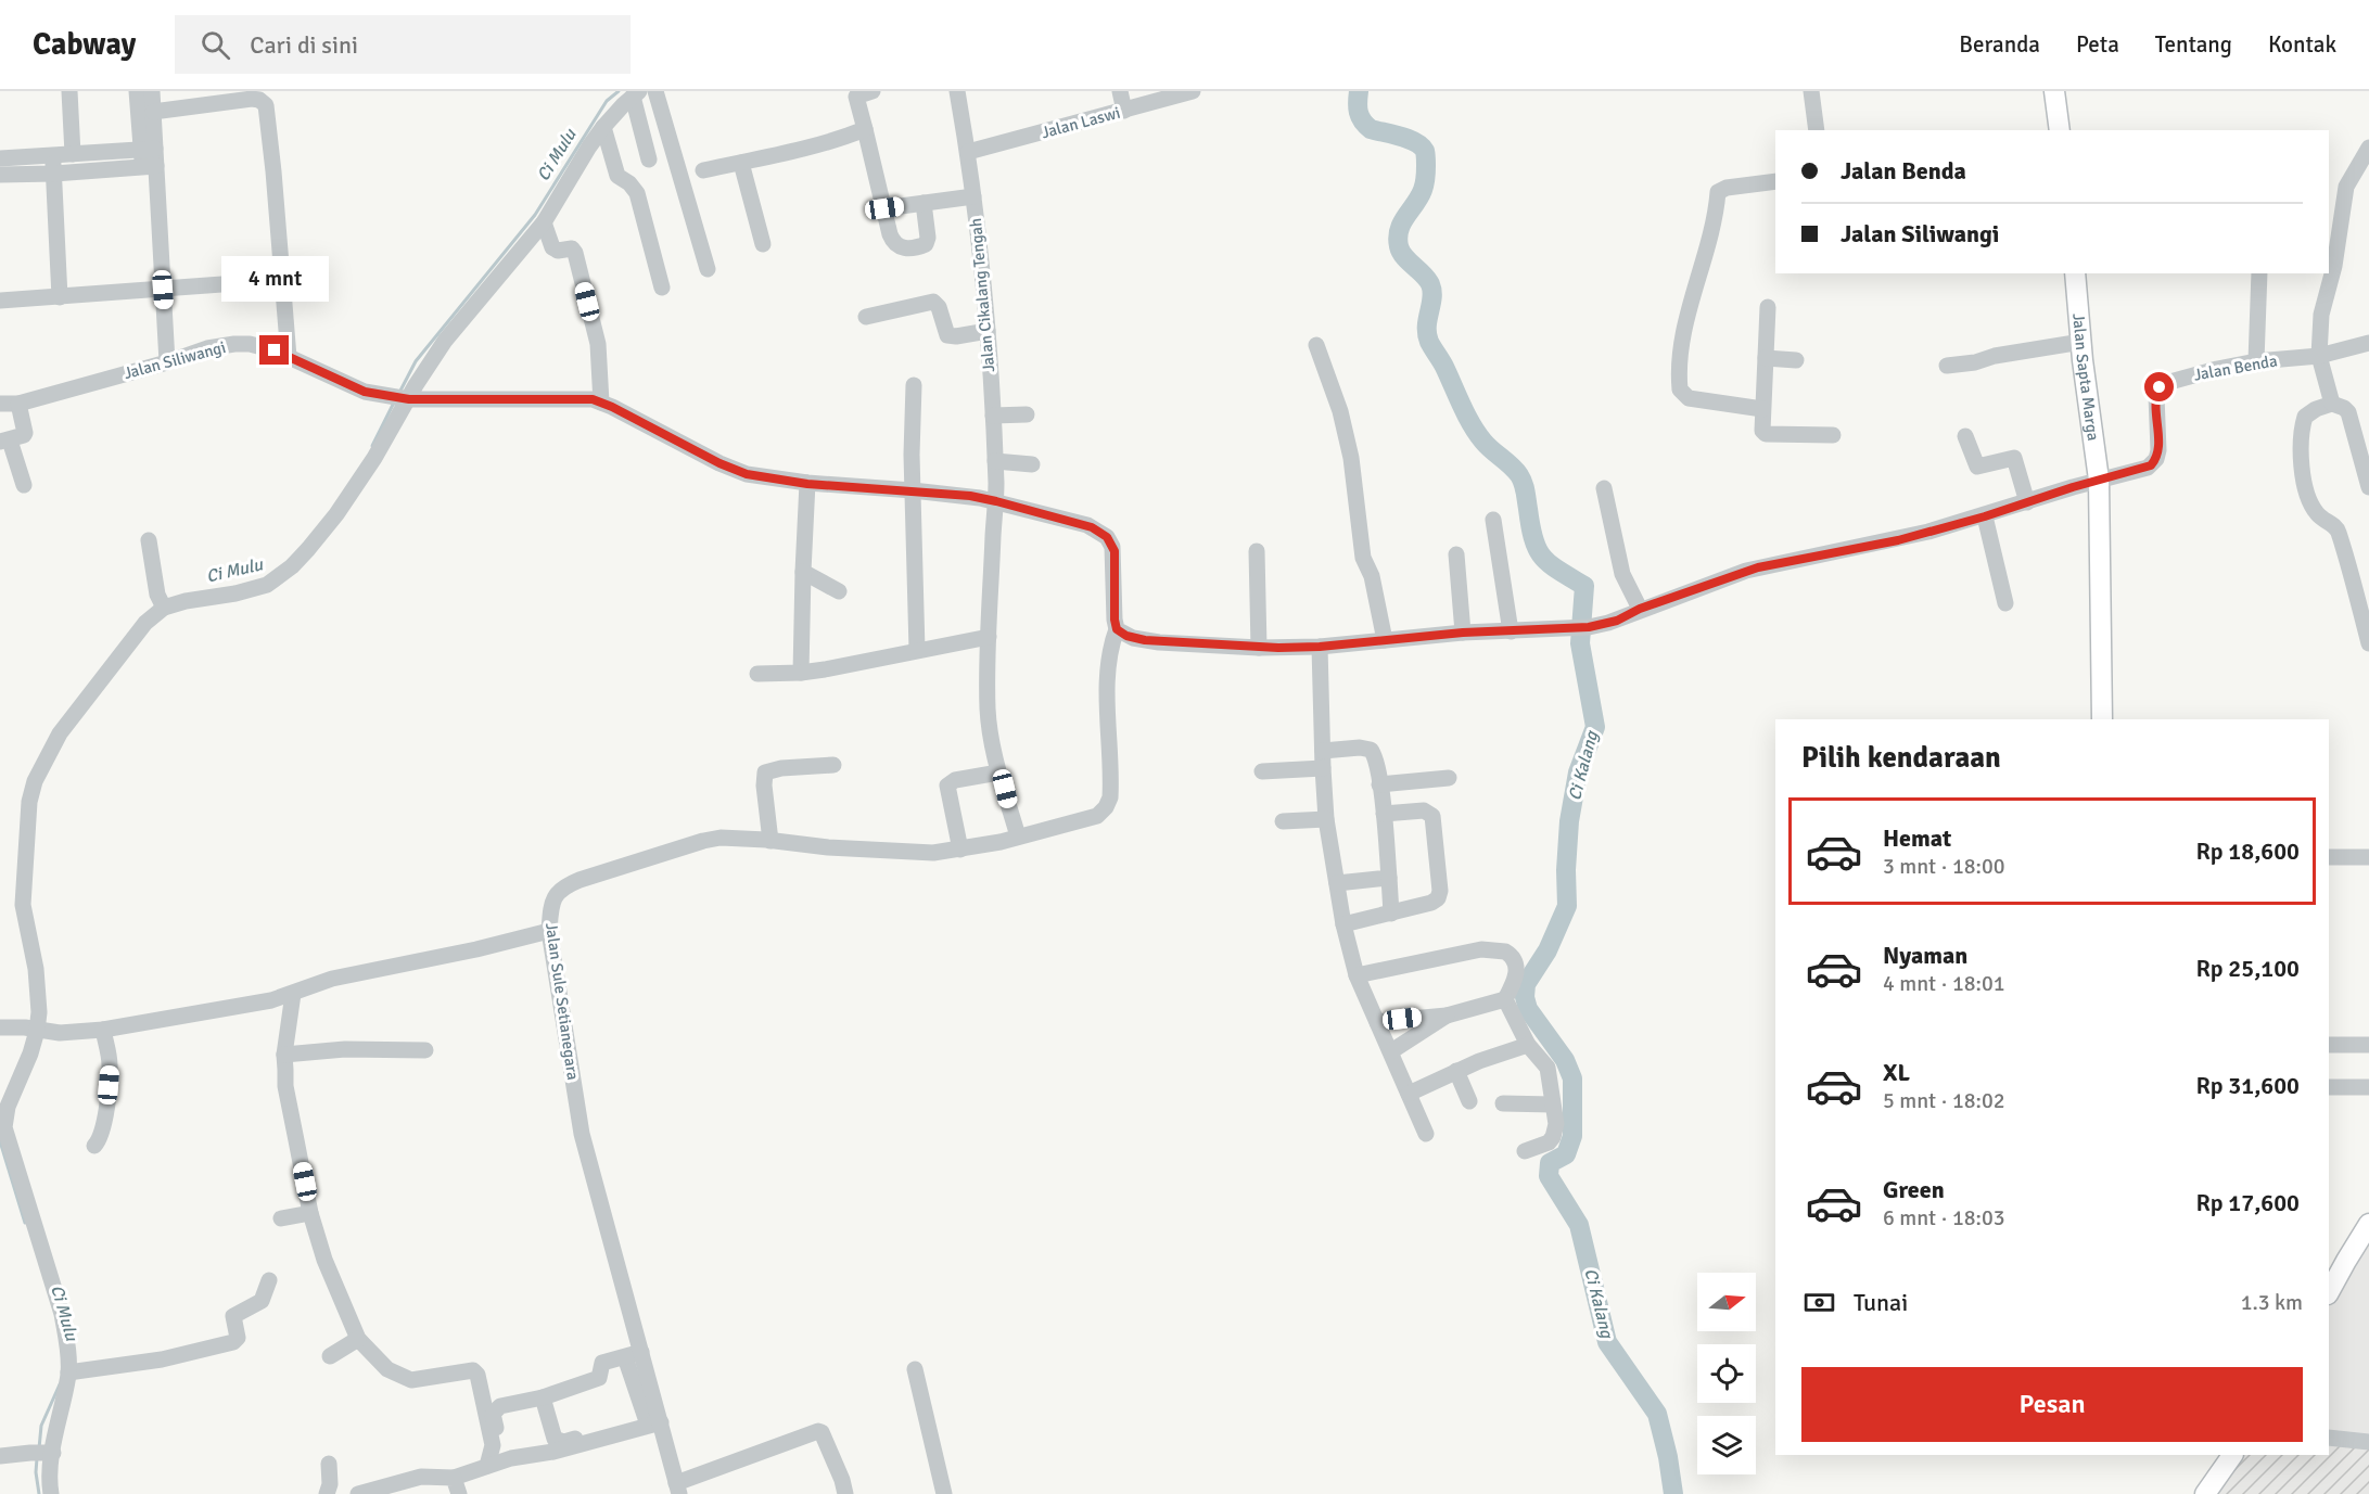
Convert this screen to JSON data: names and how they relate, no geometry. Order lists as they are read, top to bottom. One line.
{"streets":{"main road":["Jalan Sapta Marga"],"street":["Jalan Laswi","Jalan Cikalang Tengah","Jalan Siliwangi","Jalan Benda","Jalan Sule Setianegara"]},"crossings":[["Jalan Laswi","Jalan Cikalang Tengah"],["Jalan Cikalang Tengah","Jalan Siliwangi"],["Jalan Cikalang Tengah","Jalan Sule Setianegara"],["Jalan Siliwangi","Jalan Sule Setianegara"],["Jalan Benda","Jalan Sapta Marga"]],"water":["Ci Mulu","Ci Kalang"],"north":"right","page":{"header":"Cabway","search":"Cari di sini","nav":["Beranda","Peta","Tentang","Kontak"],"banner":["Jalan Benda","Jalan Siliwangi"],"bubble":"4 mnt","heading":"Pilih kendaraan","list":[{"name":"Hemat","note":"3 mnt · 18:00","value":"Rp 18,600"},{"name":"Nyaman","note":"4 mnt · 18:01","value":"Rp 25,100"},{"name":"XL","note":"5 mnt · 18:02","value":"Rp 31,600"},{"name":"Green","note":"6 mnt · 18:03","value":"Rp 17,600"}],"pay":["Tunai","1.3 km"],"buttons":"Pesan"}}
